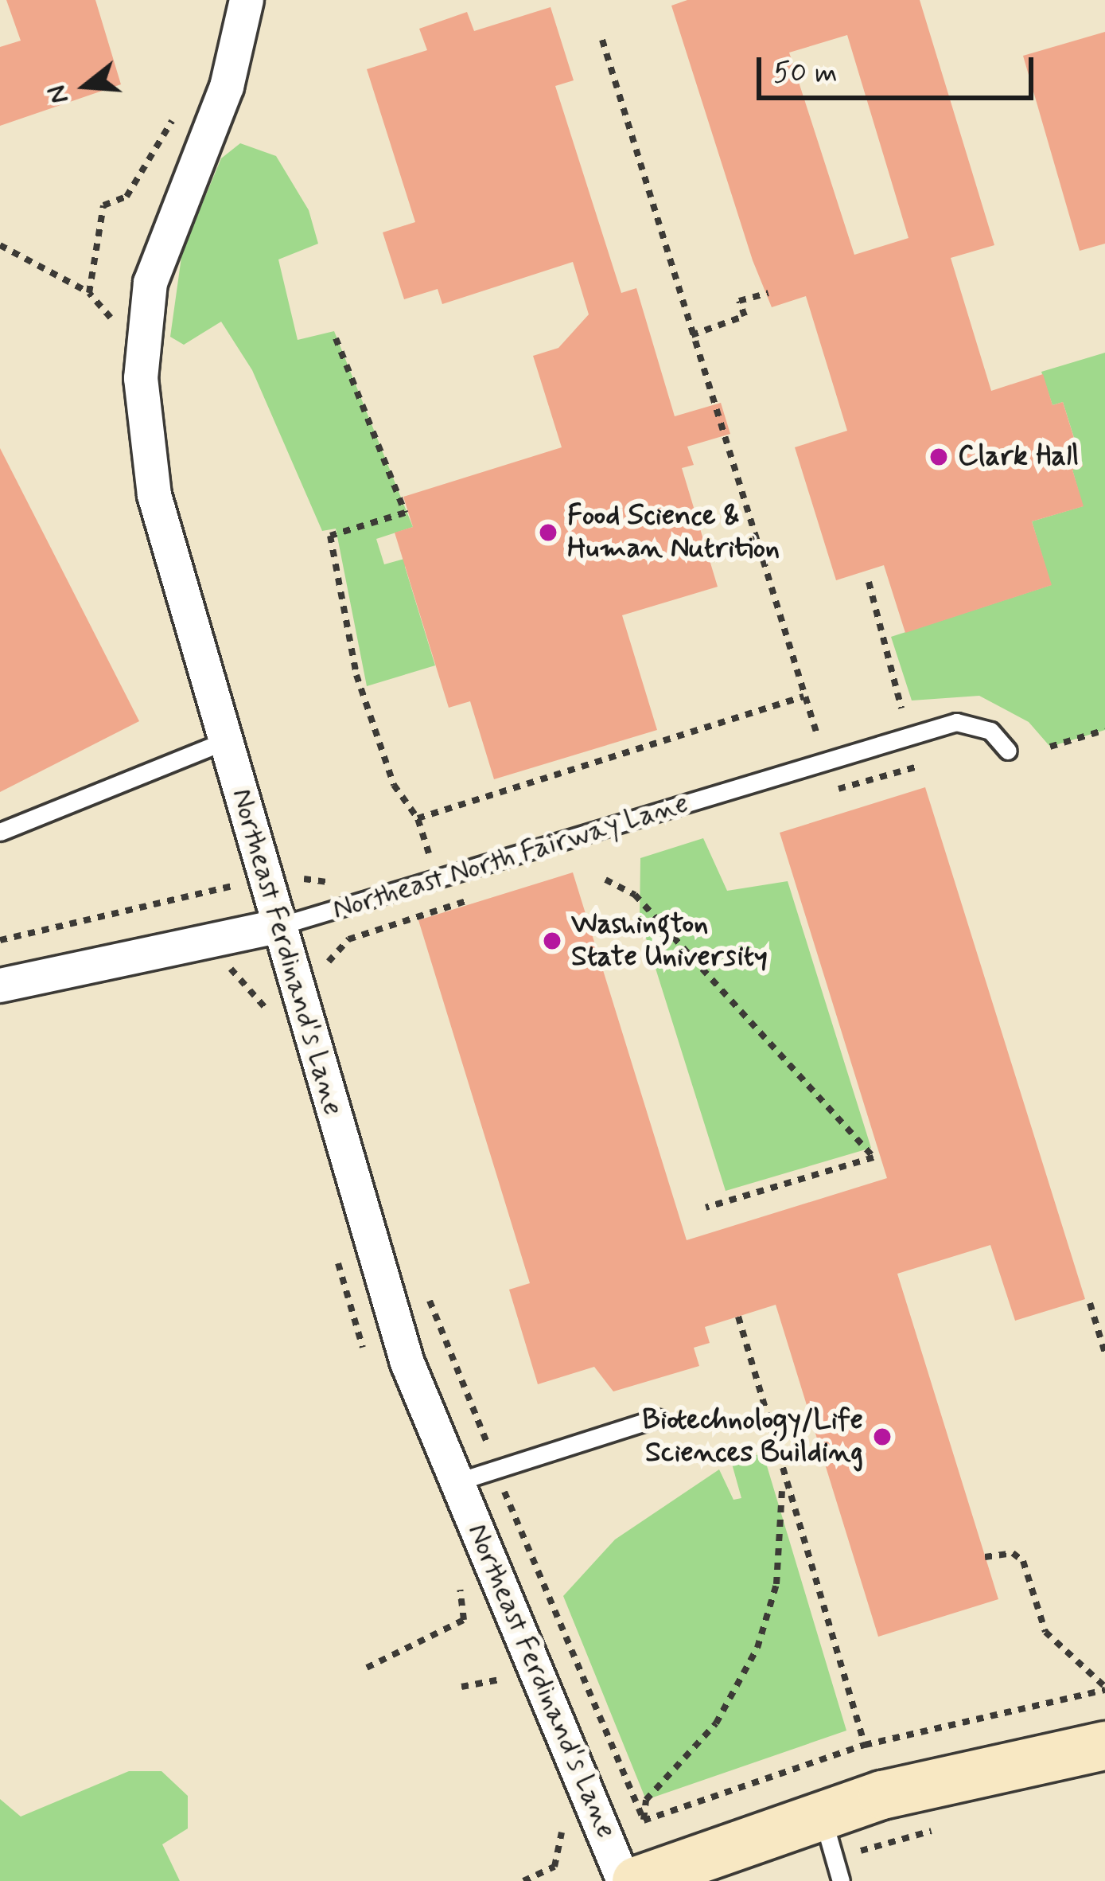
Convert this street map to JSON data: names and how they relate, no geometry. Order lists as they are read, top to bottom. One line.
{"streets":{"street":["Northeast North Fairway Lane","Northeast Ferdinand's Lane"]},"crossings":[["Northeast North Fairway Lane","Northeast Ferdinand's Lane"]],"places":["Clark Hall","Food Science & Human Nutrition","Washington State University","Biotechnology/Life Sciences Building"],"scale_bar":"50 m","north":"left"}
